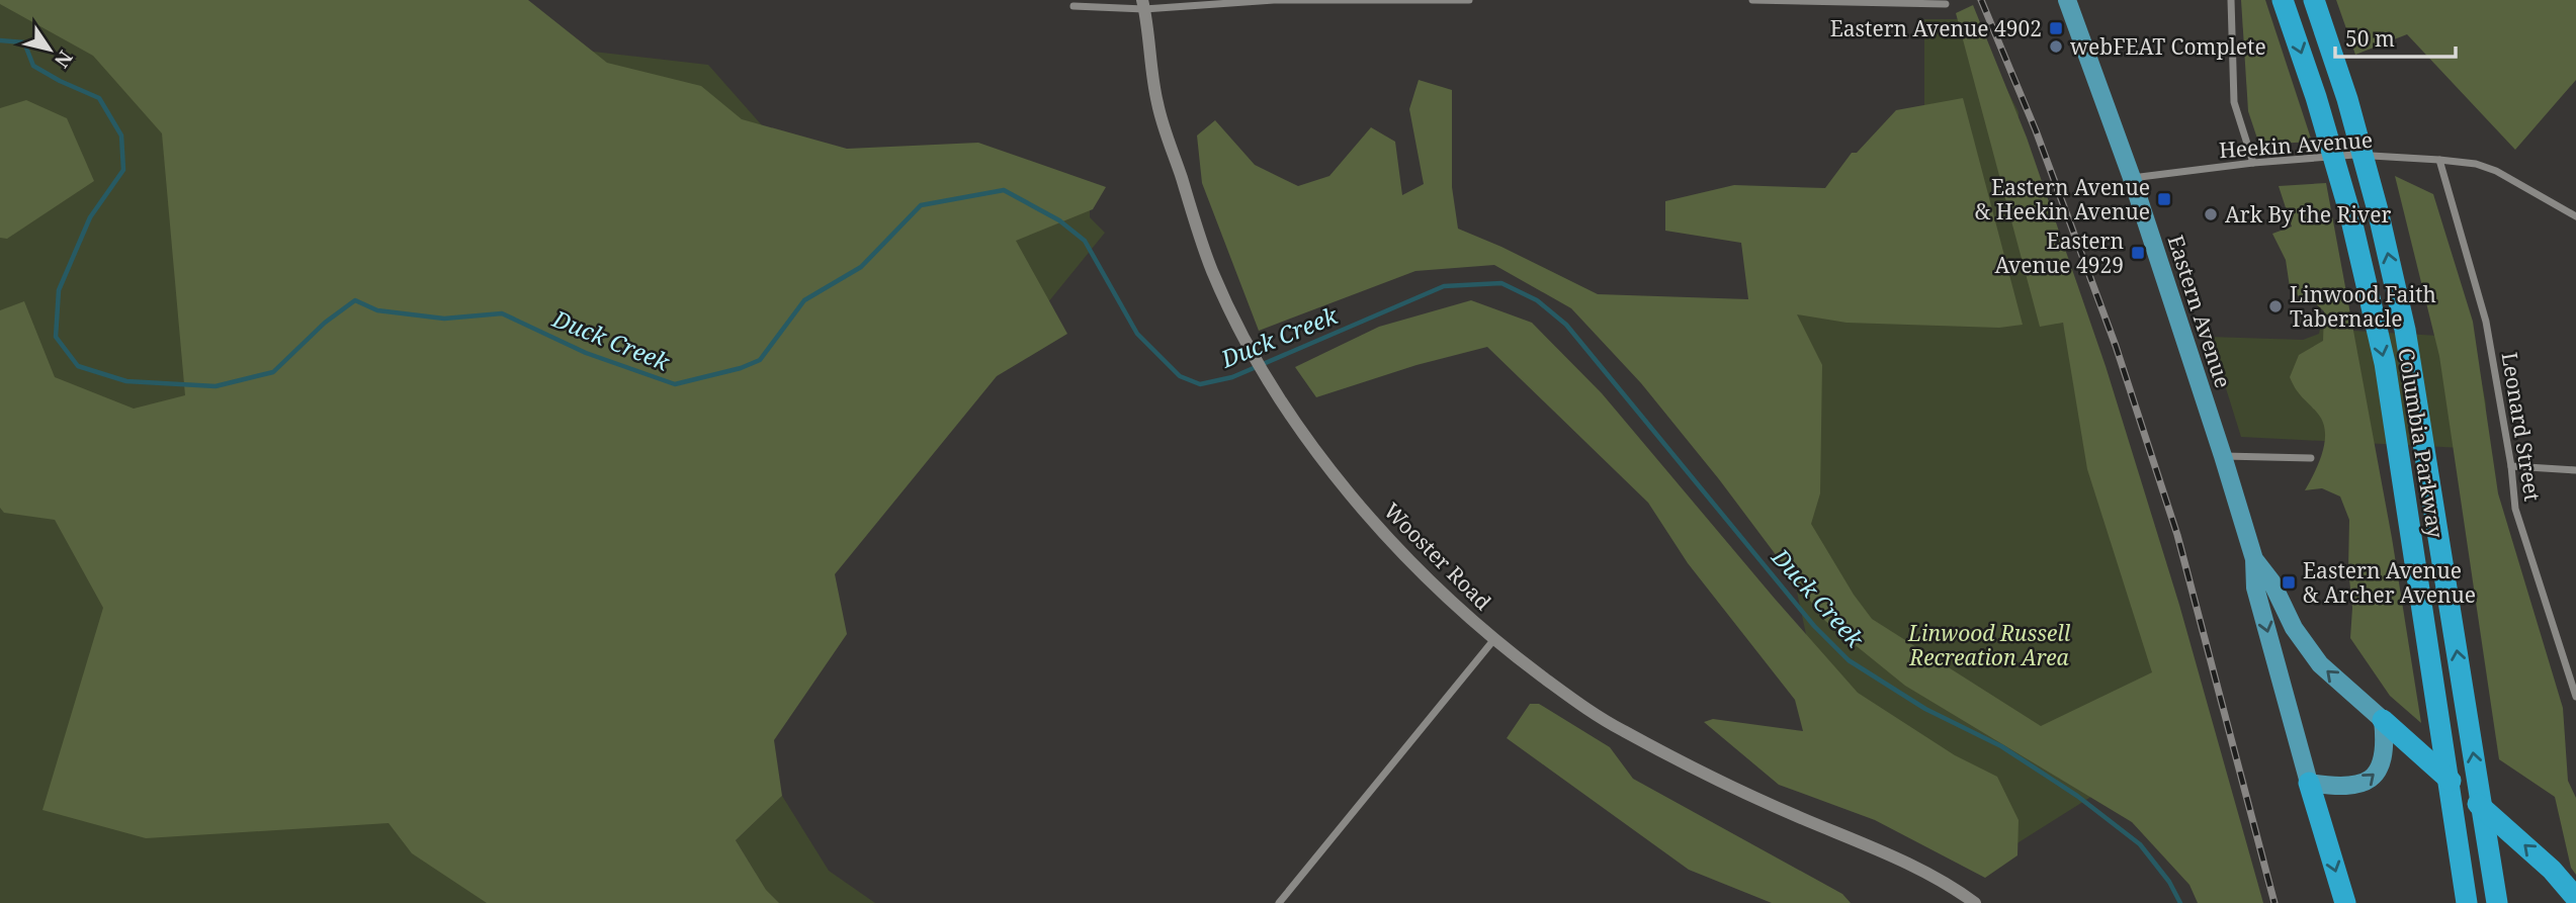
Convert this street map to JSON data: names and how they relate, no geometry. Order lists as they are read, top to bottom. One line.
{"streets":{"highway":["Columbia Parkway"],"main road":["Eastern Avenue"],"street":["Heekin Avenue","Leonard Street","Wooster Road"]},"crossings":[["Heekin Avenue","Eastern Avenue"],["Heekin Avenue","Leonard Street"]],"water":["Duck Creek"],"parks":["Linwood Russell Recreation Area"],"places":{"transit":["Eastern Avenue 4902","Eastern Avenue & Heekin Avenue","Eastern Avenue 4929","Eastern Avenue & Archer Avenue"],"other":["webFEAT Complete","Ark By the River","Linwood Faith Tabernacle"]},"scale_bar":"50 m","north":"bottom right"}
